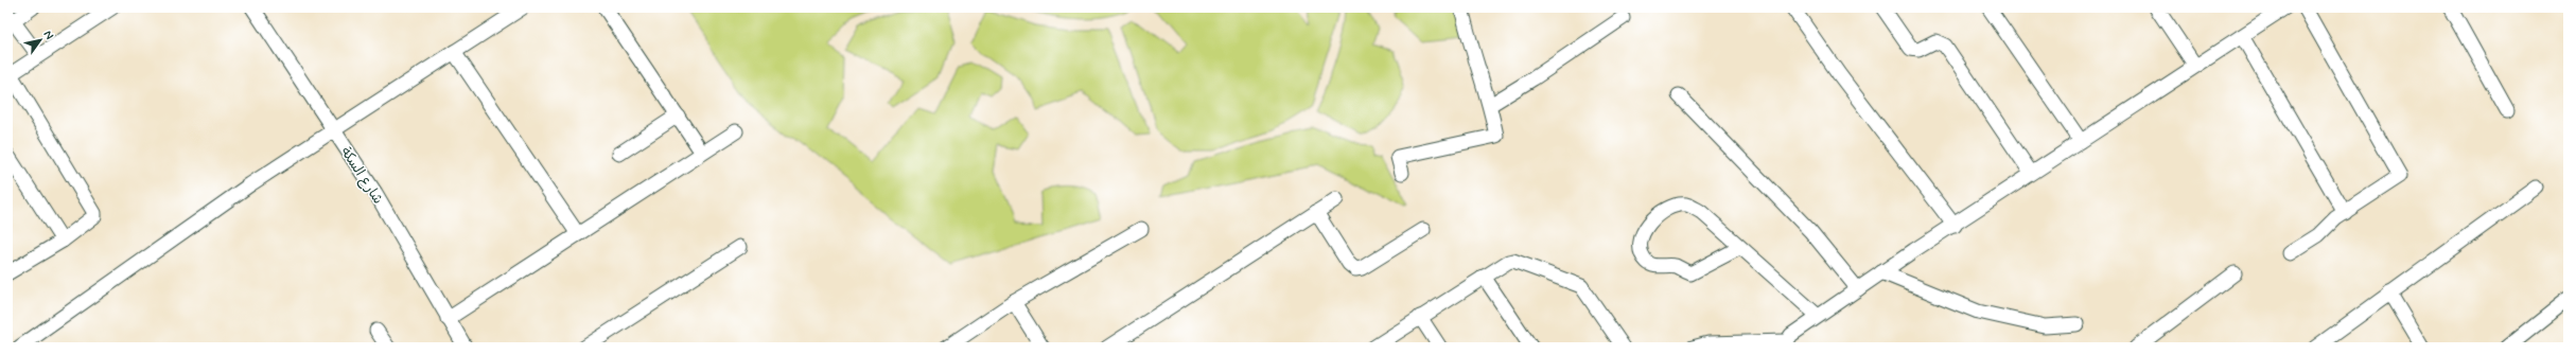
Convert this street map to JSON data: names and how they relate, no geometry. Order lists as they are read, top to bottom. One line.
{"streets":{"street":["شارع السكة"]},"north":"top right"}
